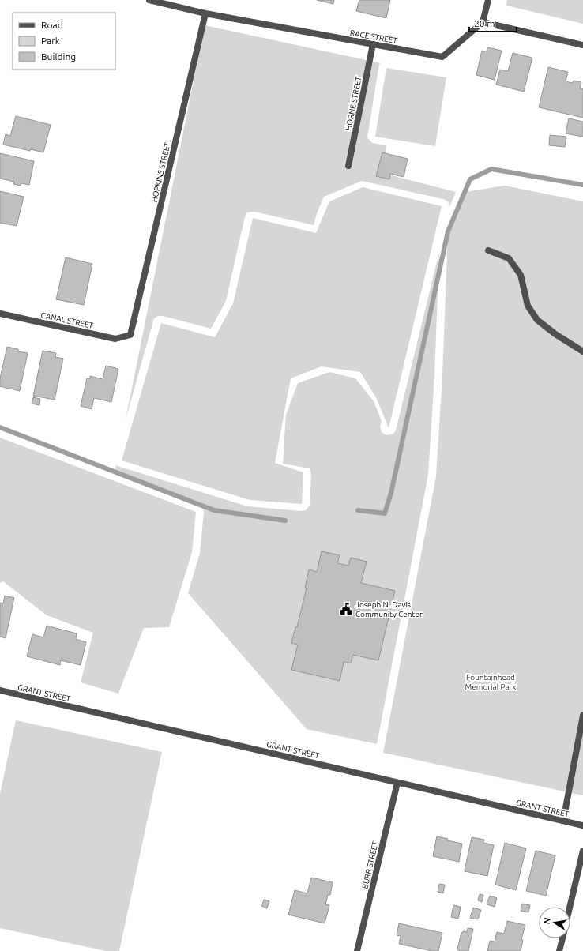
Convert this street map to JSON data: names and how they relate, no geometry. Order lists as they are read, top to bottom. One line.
{"streets":{"street":["RACE STREET","HORNE STREET","HOPKINS STREET","CANAL STREET","GRANT STREET","BURR STREET"]},"crossings":[["RACE STREET","HORNE STREET"],["RACE STREET","HOPKINS STREET"],["HOPKINS STREET","CANAL STREET"],["GRANT STREET","BURR STREET"]],"parks":["Fountainhead Memorial Park"],"places":{"public building":["Joseph N. Davis Community Center"]},"legend":["Road","Park","Building"],"scale_bar":"20 m","north":"left"}
